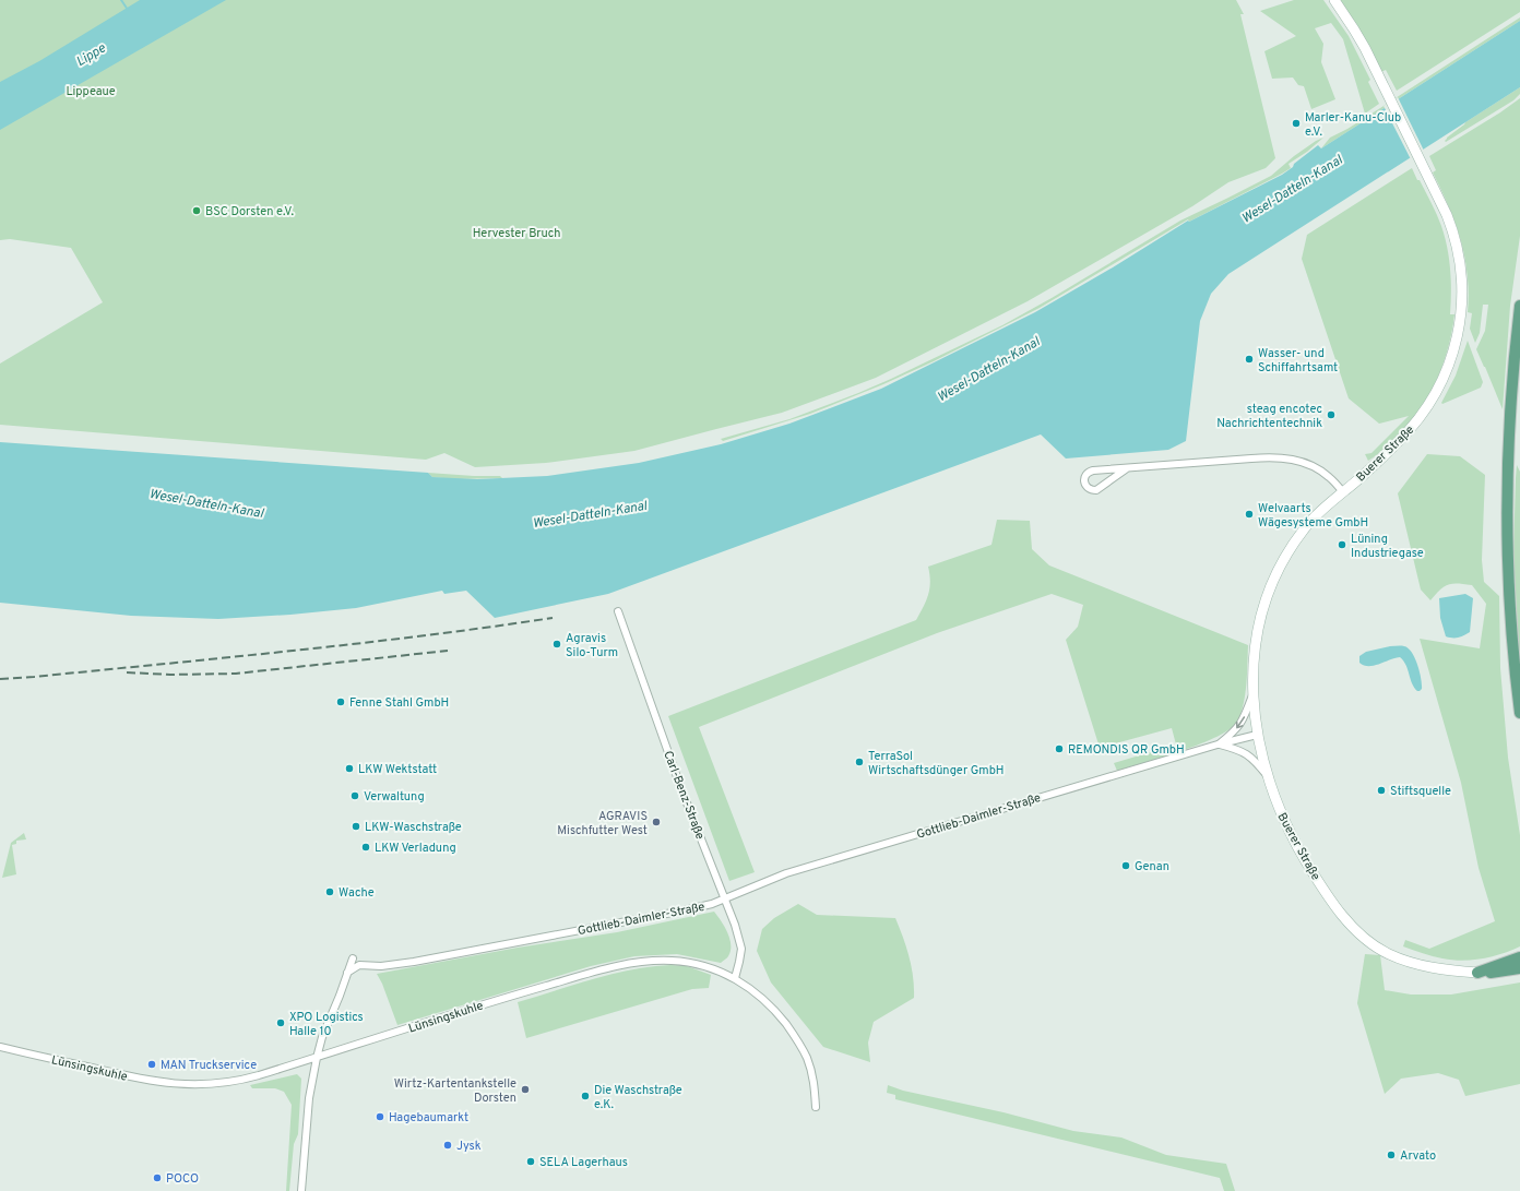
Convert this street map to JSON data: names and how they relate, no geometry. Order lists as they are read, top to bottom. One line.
{"streets":{"street":["Buerer Straße","Carl-Benz-Straße","Gottlieb-Daimler-Straße","Lünsingskuhle"]},"crossings":[["Buerer Straße","Gottlieb-Daimler-Straße"],["Carl-Benz-Straße","Gottlieb-Daimler-Straße"],["Carl-Benz-Straße","Lünsingskuhle"]],"water":["Lippe","Wesel-Datteln-Kanal"],"parks":["Lippeaue","Hervester Bruch"],"places":["Marler-Kanu-Club e.V.","BSC Dorsten e.V.","Wasser- und Schiffahrtsamt","steag encotec Nachrichtentechnik","Welvaarts Wägesysteme GmbH","Lüning Industriegase","Agravis Silo-Turm","Fenne Stahl GmbH","REMONDIS QR GmbH","TerraSol Wirtschaftsdünger GmbH","LKW Wektstatt","Stiftsquelle","Verwaltung","AGRAVIS Mischfutter West","LKW-Waschstraße","LKW Verladung","Genan","Wache","XPO Logistics Halle 10","MAN Truckservice","Wirtz-Kartentankstelle Dorsten","Die Waschstraße e.K.","Hagebaumarkt","Jysk","Arvato","SELA Lagerhaus","POCO"]}
